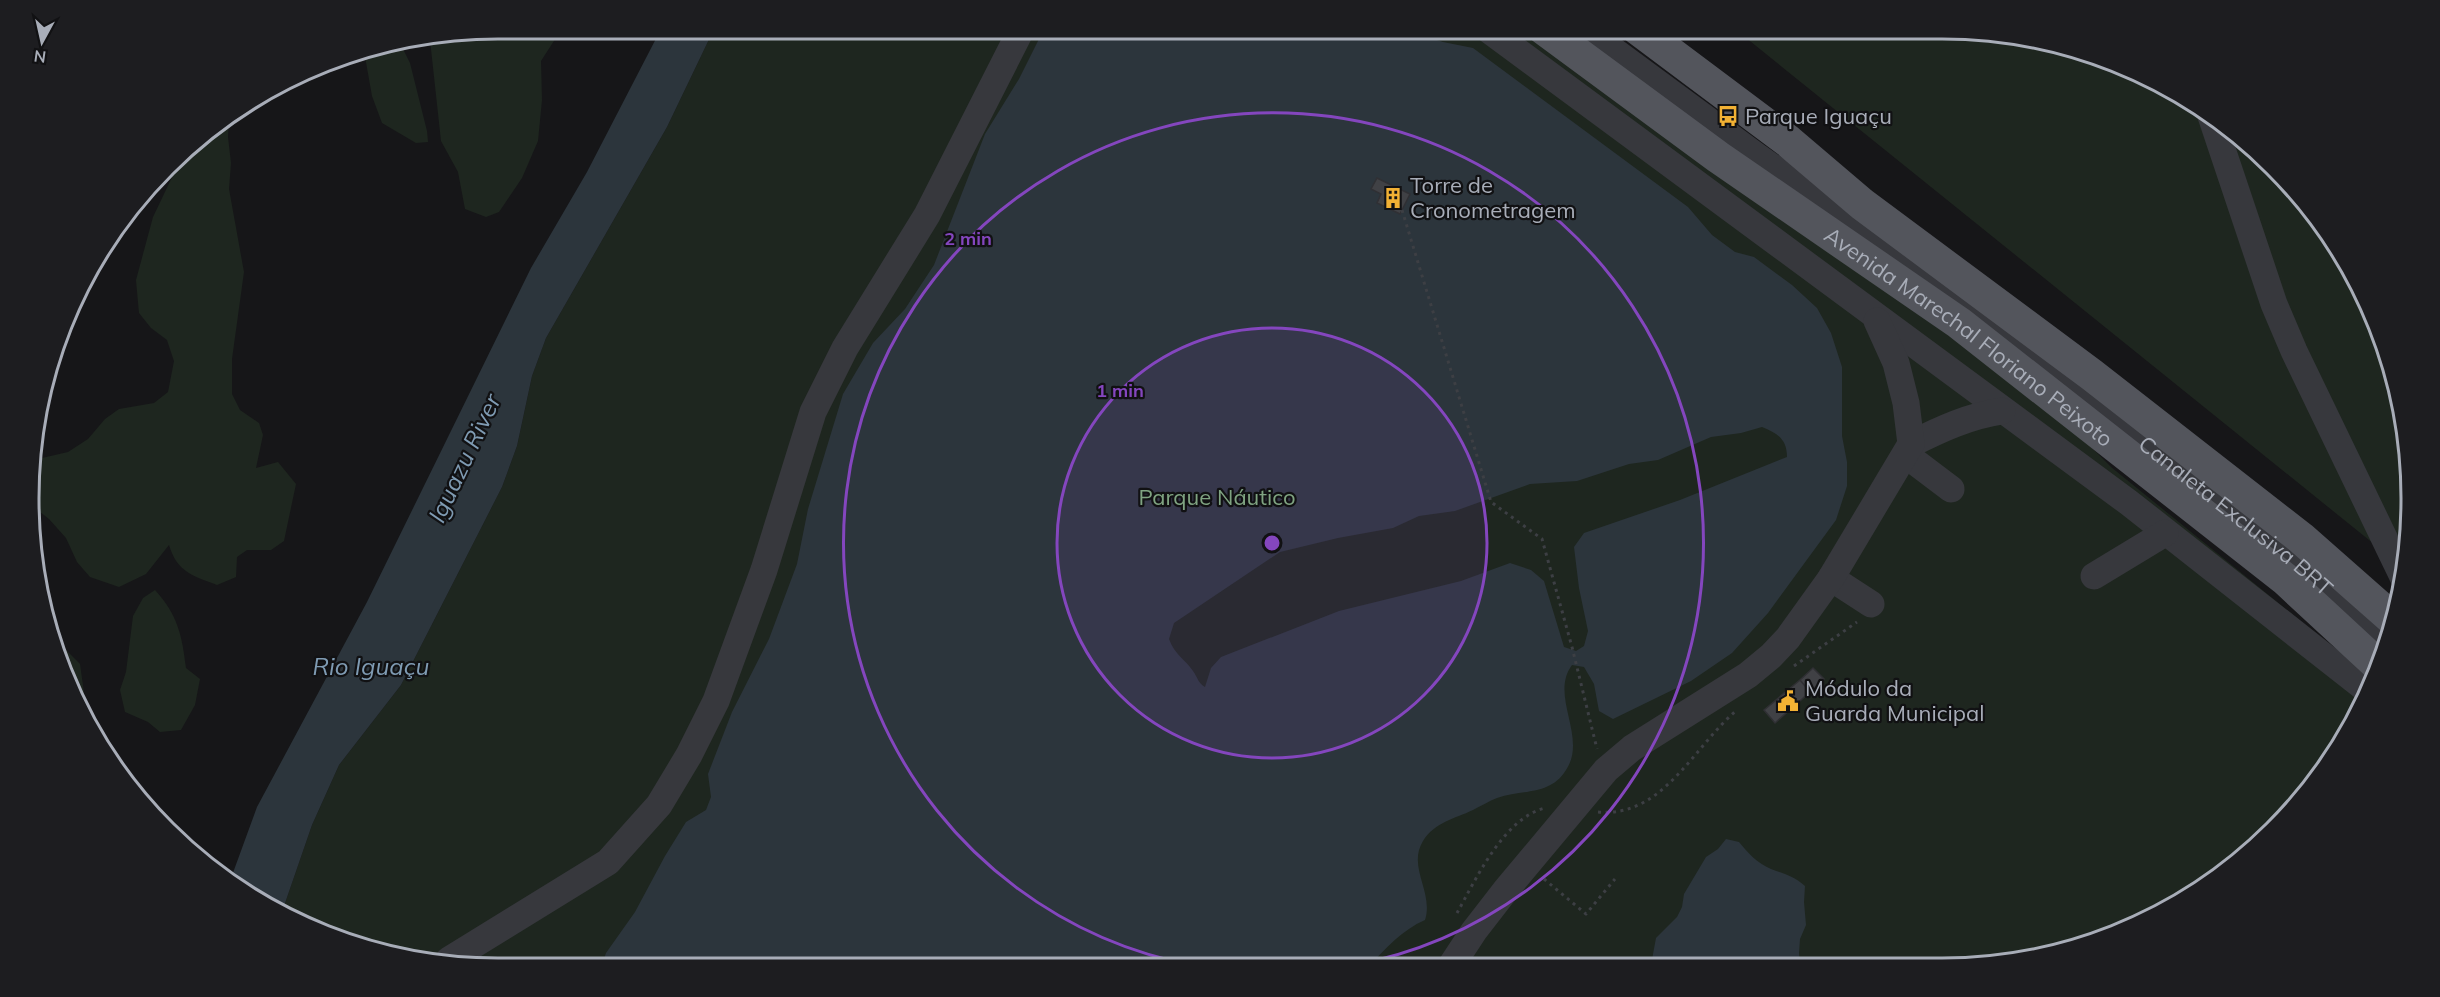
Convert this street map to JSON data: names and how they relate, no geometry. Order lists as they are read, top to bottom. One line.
{"streets":{"main road":["Avenida Marechal Floriano Peixoto"],"lane":["Canaleta Exclusiva BRT"]},"crossings":[["Avenida Marechal Floriano Peixoto","Canaleta Exclusiva BRT"]],"water":["Iguazu River","Rio Iguaçu"],"parks":["Parque Náutico"],"places":{"bus stop":["Parque Iguaçu"],"building":["Torre de Cronometragem"],"public building":["Módulo da Guarda Municipal"]},"north":"bottom","rings":["2 min","1 min"]}
